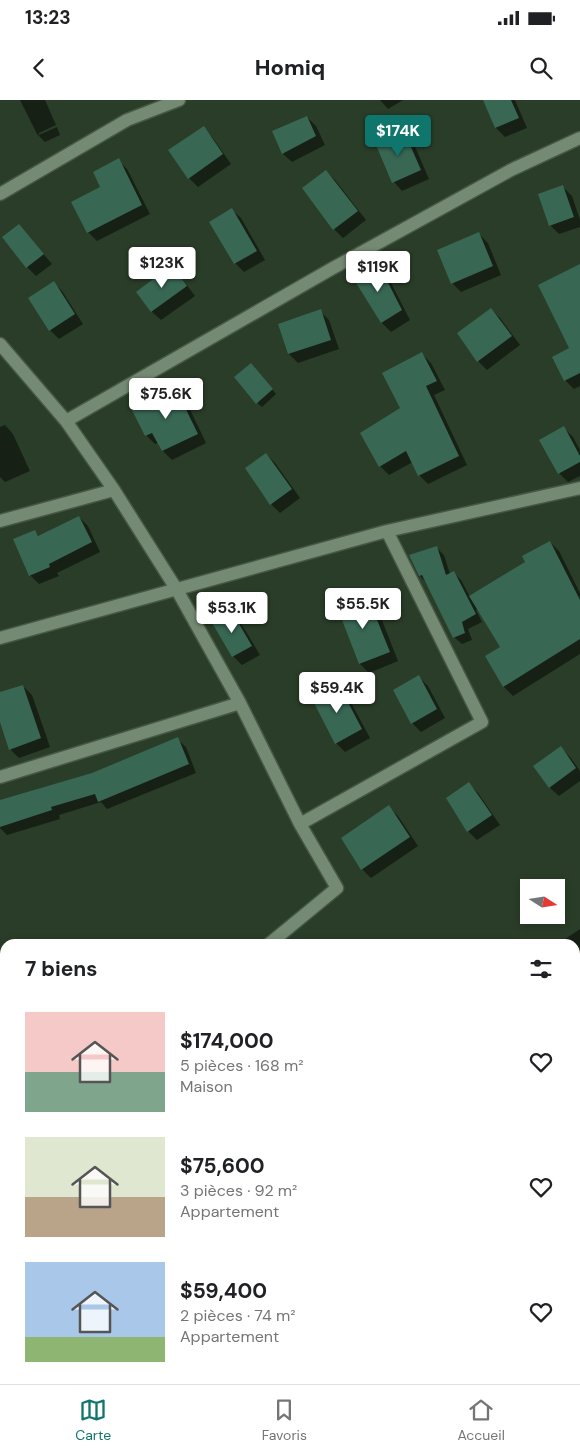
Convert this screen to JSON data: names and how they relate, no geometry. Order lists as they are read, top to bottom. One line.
{"north":"right","page":{"status":"13:23","header":"Homiq","price":["$174K","$123K","$119K","$75.6K","$55.5K","$53.1K","$59.4K"],"heading":"7 biens","list":[{"name":"$174,000","note":"5 pièces · 168 m² · Maison"},{"name":"$75,600","note":"3 pièces · 92 m² · Appartement"},{"name":"$59,400","note":"2 pièces · 74 m² · Appartement"}],"tabs":["Carte","Favoris","Accueil"]}}
